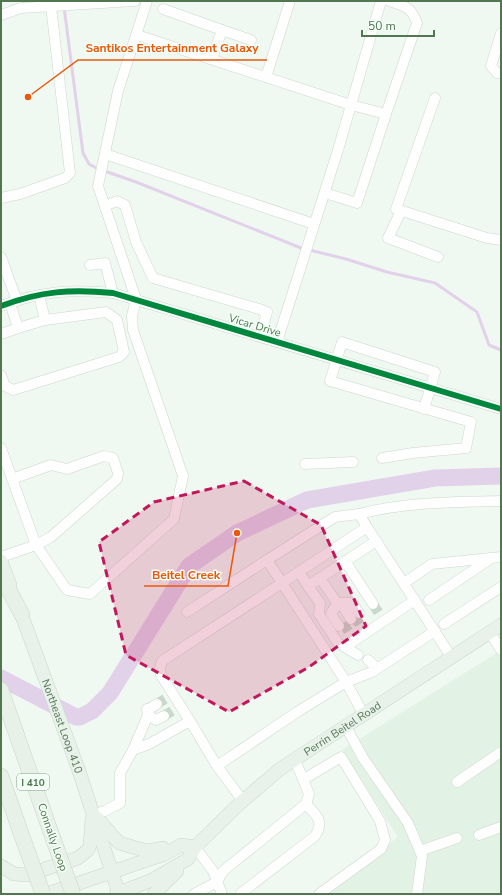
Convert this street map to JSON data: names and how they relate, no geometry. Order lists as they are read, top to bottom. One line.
{"streets":{"highway":["I 410","Connally Loop"],"main road":["Northeast Loop 410","Perrin Beitel Road"],"street":["Vicar Drive"]},"crossings":[["Northeast Loop 410","Perrin Beitel Road"]],"places":["Santikos Entertainment Galaxy","Beitel Creek"],"scale_bar":"50 m"}
